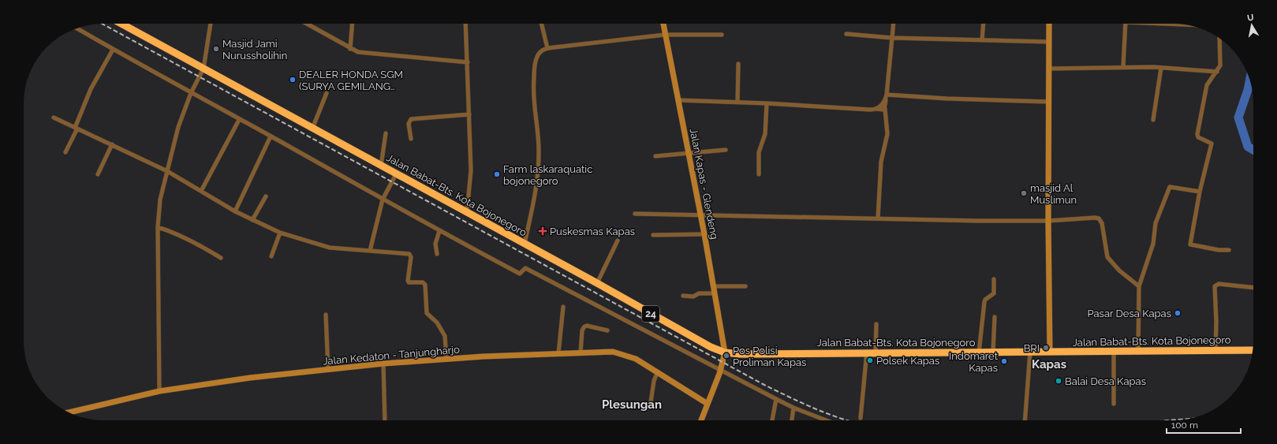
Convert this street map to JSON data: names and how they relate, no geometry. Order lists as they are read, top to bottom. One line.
{"streets":{"highway":["Jalan Babat-Bts. Kota Bojonegoro","24"],"street":["Jalan Kapas - Glendeng","Jalan Kedaton - Tanjungharjo"]},"crossings":[["Jalan Kapas - Glendeng","Jalan Babat-Bts. Kota Bojonegoro"]],"districts":["Kapas","Plesungan"],"places":{"other":["Masjid Jami Nurussholihin","DEALER HONDA SGM (SURYA GEMILANG…","Farm laskaraquatic bojonegoro","masjid Al Muslimun","Pasar Desa Kapas","BRI","Pos Polisi Proliman Kapas","Polsek Kapas","Indomaret Kapas","Balai Desa Kapas"],"health":["Puskesmas Kapas"]},"scale_bar":"100 m","north":"top"}
